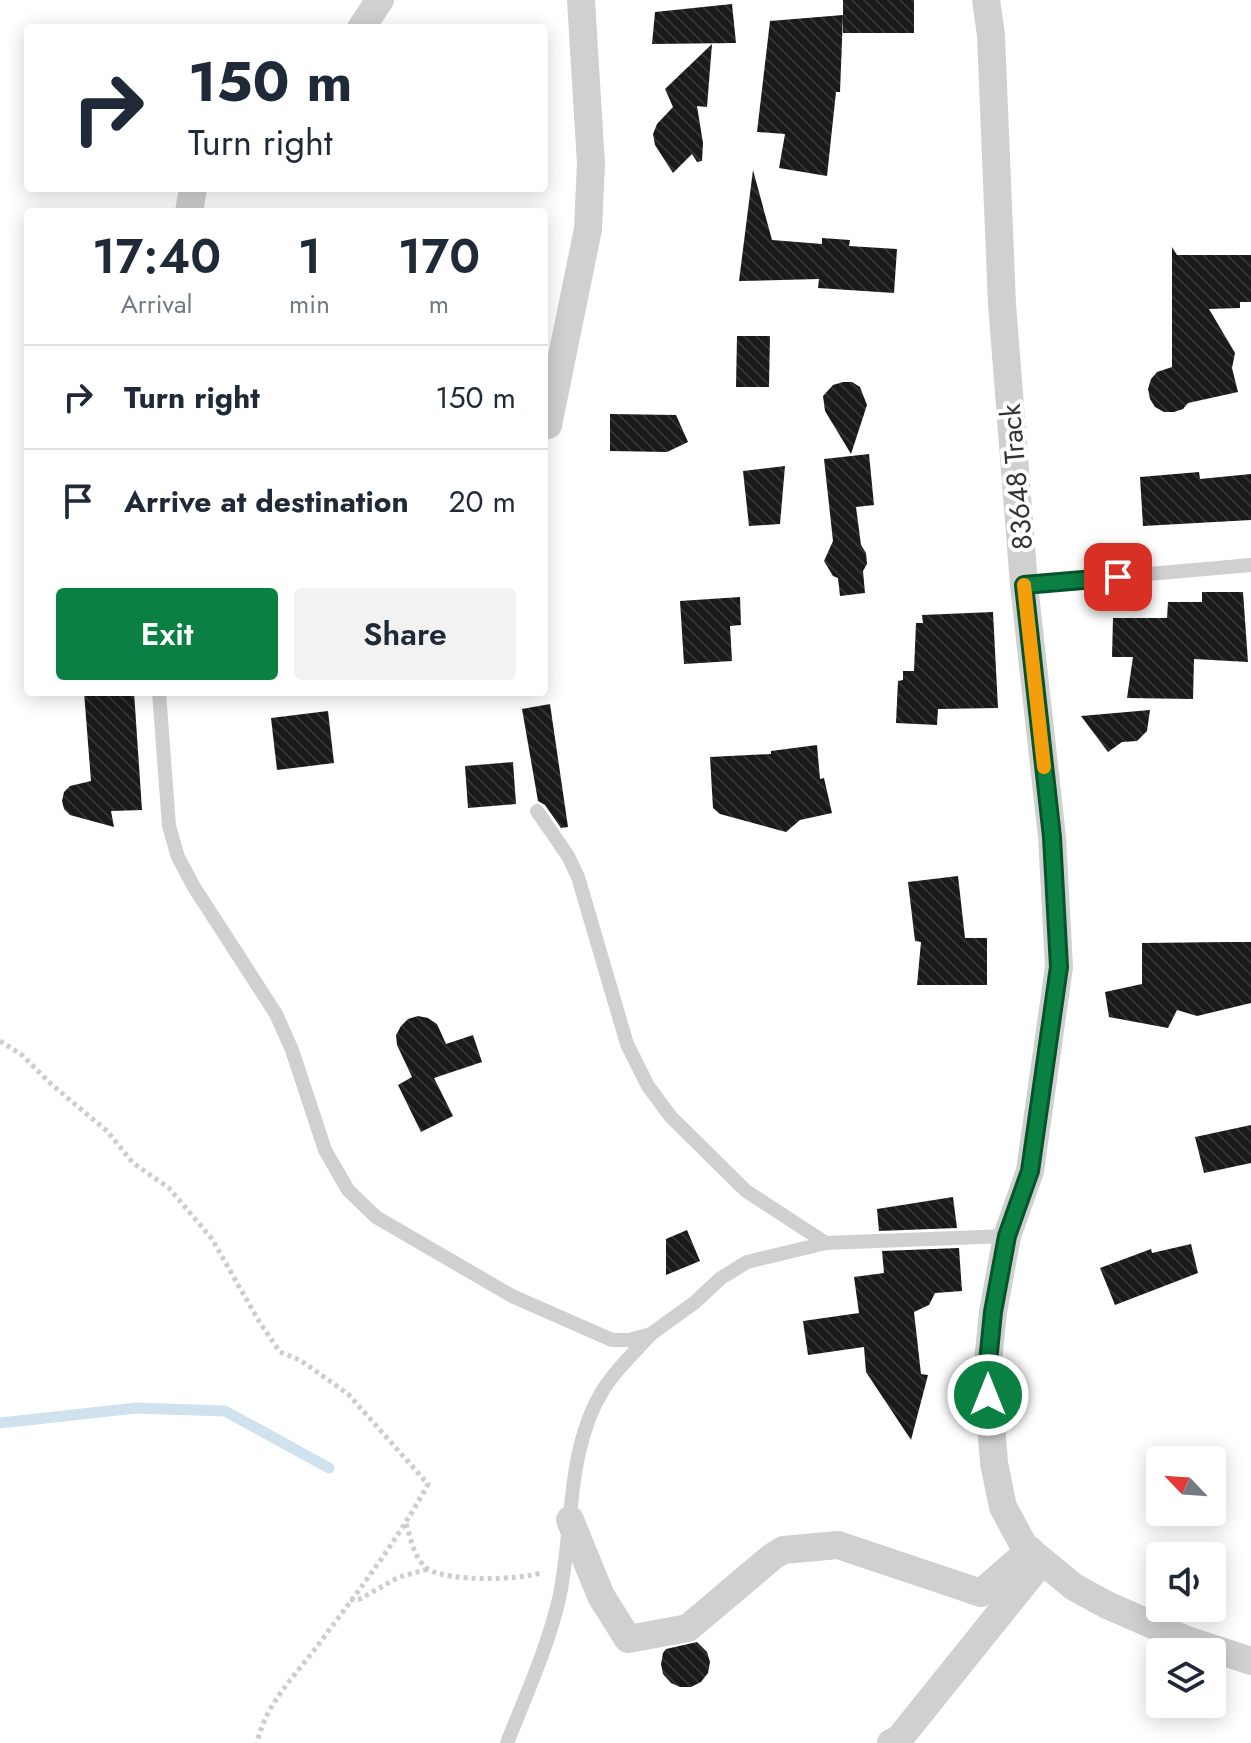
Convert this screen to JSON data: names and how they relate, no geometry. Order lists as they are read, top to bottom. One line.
{"streets":{"street":["83648 Track"]},"north":"top left","page":{"turn":["150 m","Turn right"],"eta":["17:40","Arrival","1","min","170","m"],"list":[{"name":"Turn right","value":"150 m"},{"name":"Arrive at destination","value":"20 m"}],"buttons":["Exit","Share"]}}
